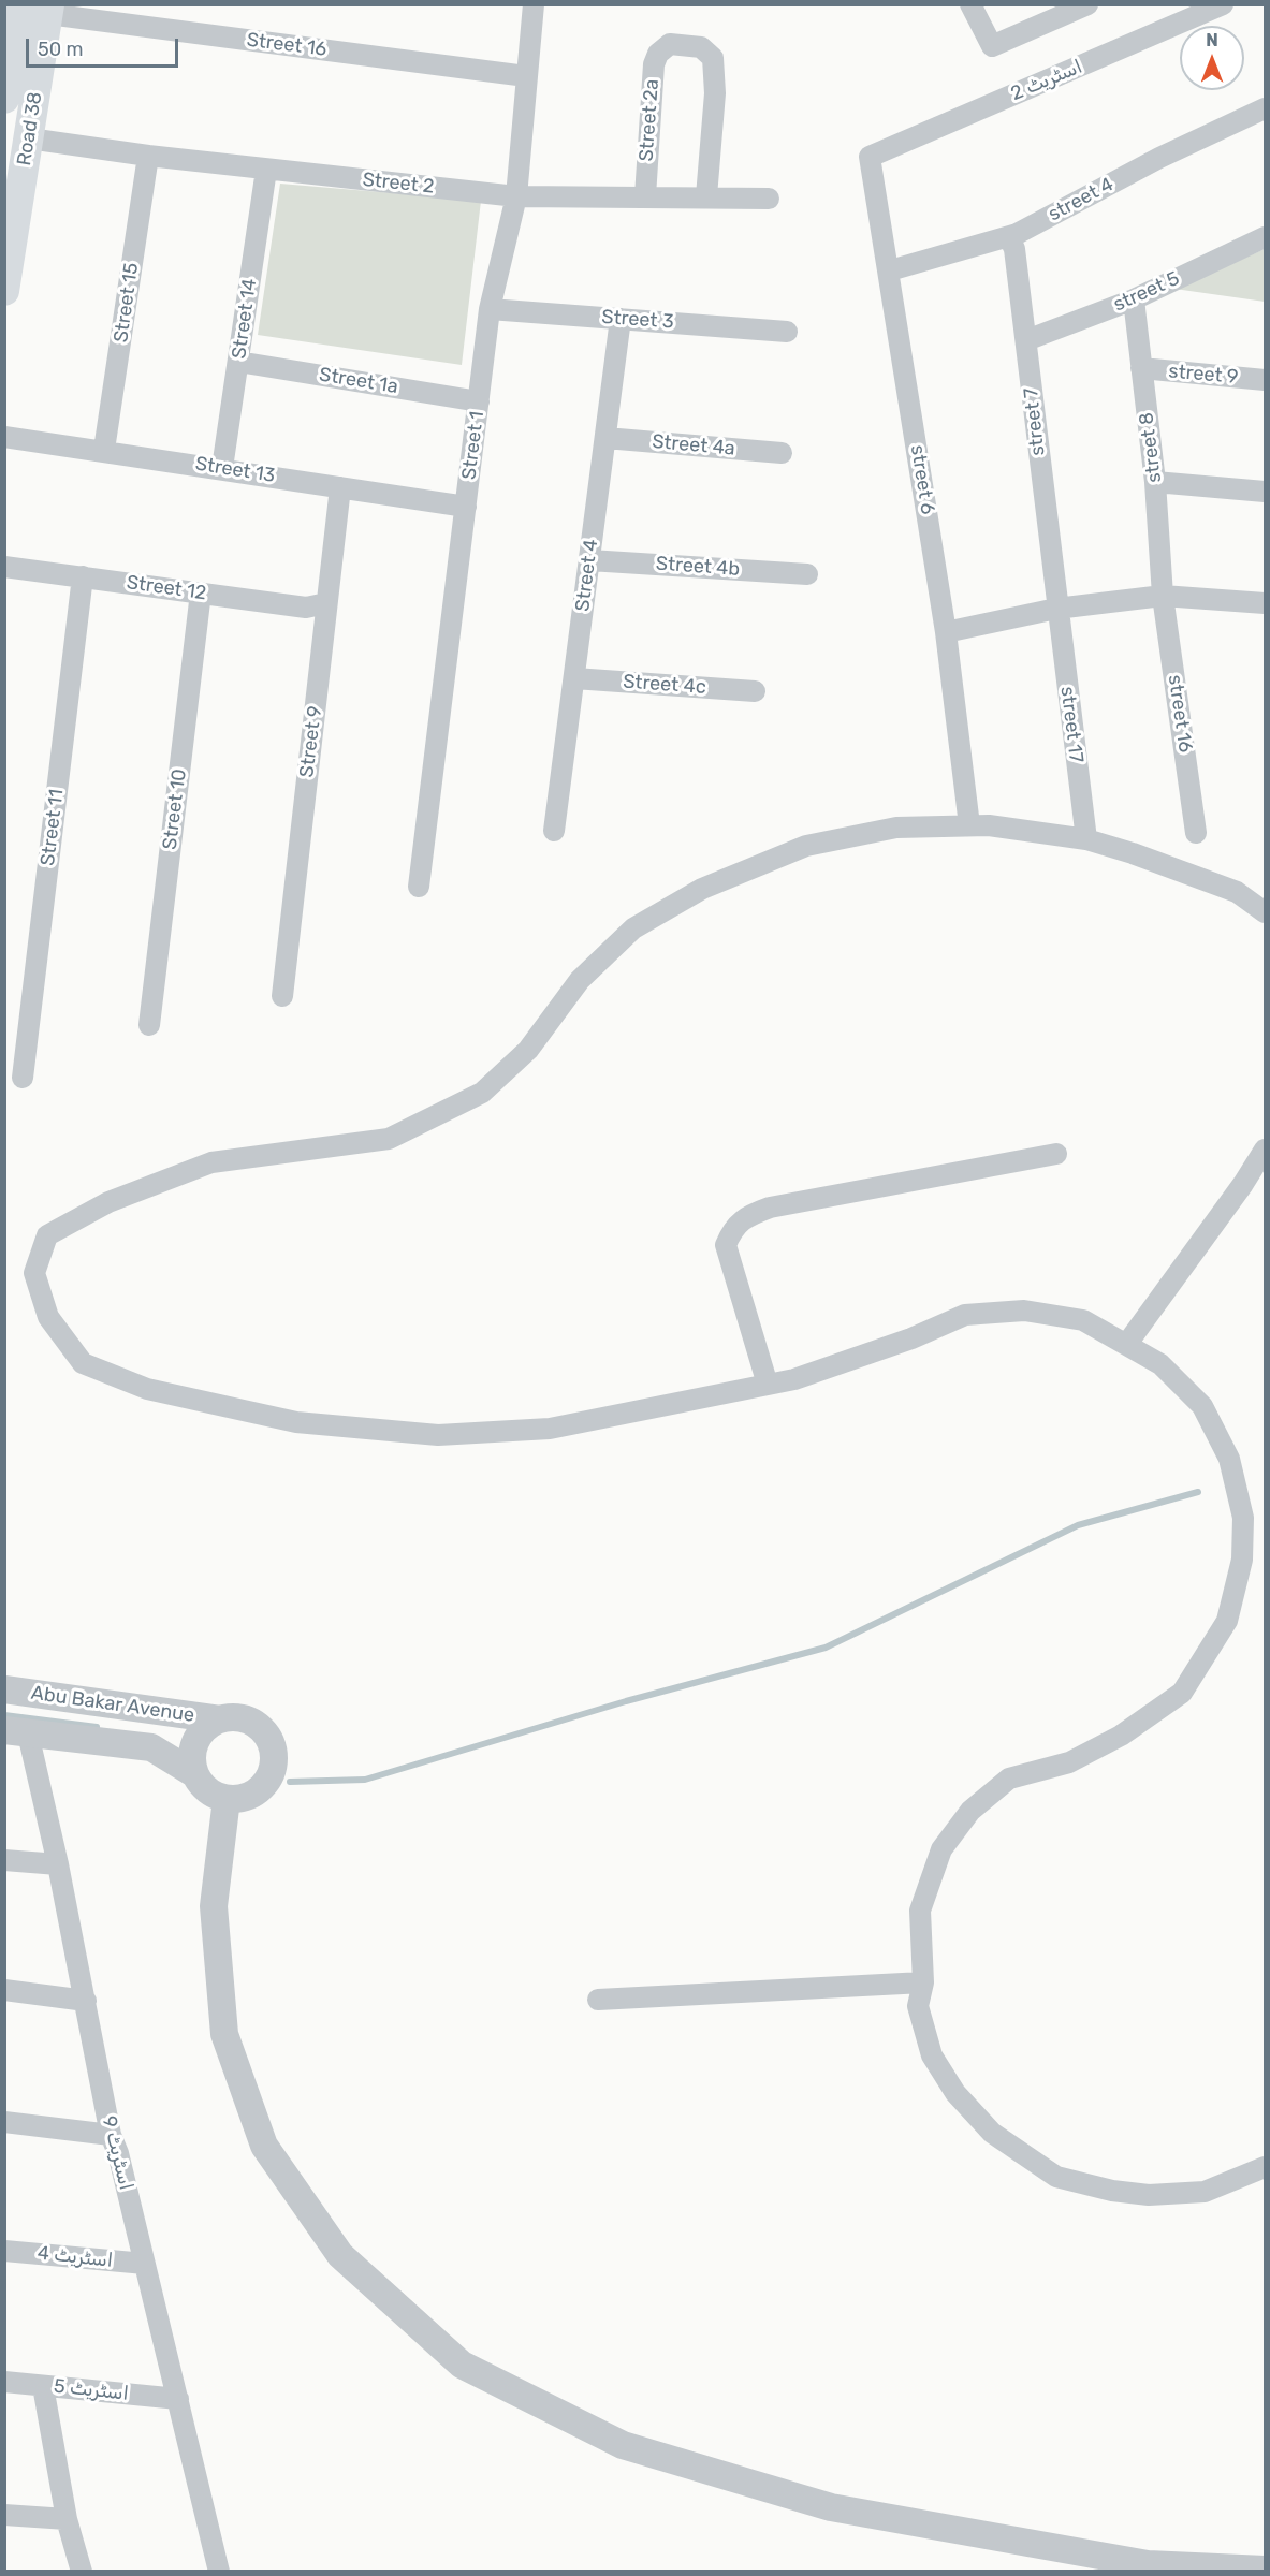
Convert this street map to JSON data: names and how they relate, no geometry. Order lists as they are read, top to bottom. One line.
{"streets":{"main road":["Road 38"],"street":["Street 16","اسٹریٹ 2","Street 2a","Street 2","street 4","street 5","Street 15","Street 14","Street 3","street 9","Street 1a","street 7","Street 1","Street 4a","street 8","Street 13","street 6","Street 4b","Street 4","Street 12","Street 4c","street 16","street 17","Street 9","Street 10","Street 11","Abu Bakar Avenue","اسٹریٹ 9","اسٹریٹ 4","اسٹریٹ 5"]},"crossings":[["Street 16","Road 38"],["Street 16","Street 1"],["اسٹریٹ 2","street 6"],["Street 2a","Street 2"],["Road 38","Street 2"],["Street 2","Street 15"],["Street 2","Street 14"],["Street 2","Street 1"],["street 4","street 7"],["street 4","street 6"],["street 5","street 7"],["street 5","street 8"],["Street 15","Street 13"],["Street 14","Street 1a"],["Street 14","Street 13"],["Street 3","Street 1"],["Street 3","Street 4"],["street 9","street 8"],["Street 1a","Street 1"],["street 7","street 17"],["Street 1","Street 13"],["Street 4a","Street 4"],["street 8","street 16"],["Street 13","Street 9"],["Street 4b","Street 4"],["Street 4","Street 4c"],["Street 12","Street 9"],["Street 12","Street 10"],["Street 12","Street 11"],["Abu Bakar Avenue","اسٹریٹ 9"],["اسٹریٹ 9","اسٹریٹ 4"],["اسٹریٹ 9","اسٹریٹ 5"]],"scale_bar":"50 m","north":"top"}
